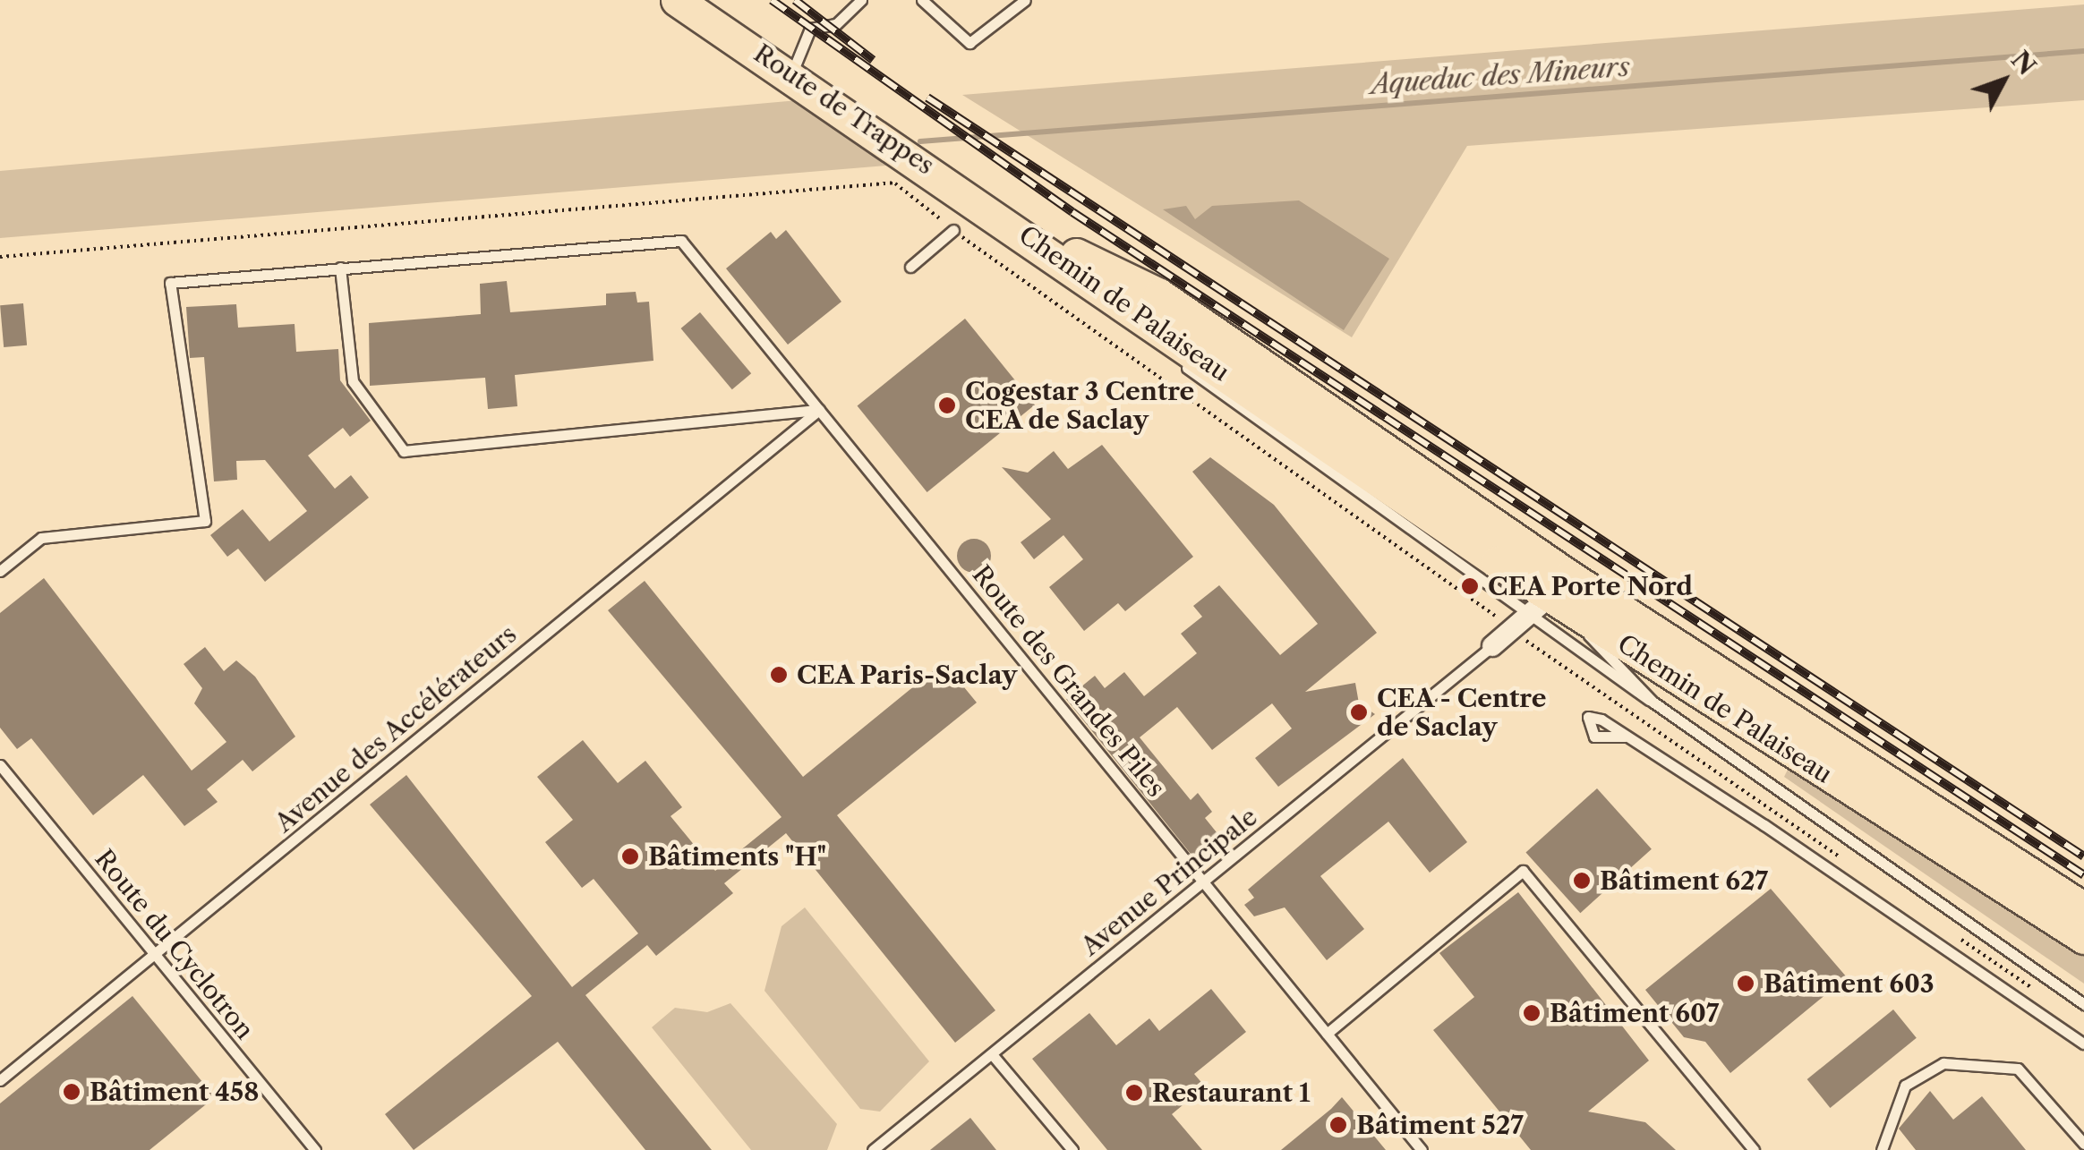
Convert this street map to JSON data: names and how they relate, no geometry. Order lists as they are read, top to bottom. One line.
{"streets":{"main road":["Route de Trappes","Chemin de Palaiseau"],"lane":["Route des Grandes Piles","Avenue des Accélérateurs","Avenue Principale","Route du Cyclotron"]},"crossings":[["Route de Trappes","Chemin de Palaiseau"],["Route des Grandes Piles","Avenue des Accélérateurs"],["Route des Grandes Piles","Avenue Principale"],["Avenue des Accélérateurs","Route du Cyclotron"]],"water":["Aqueduc des Mineurs"],"places":["Cogestar 3 Centre CEA de Saclay","CEA Porte Nord","CEA Paris-Saclay","CEA - Centre de Saclay","Bâtiments \"H\"","Bâtiment 627","Bâtiment 603","Bâtiment 607","Bâtiment 458","Restaurant 1","Bâtiment 527"],"north":"top right"}
